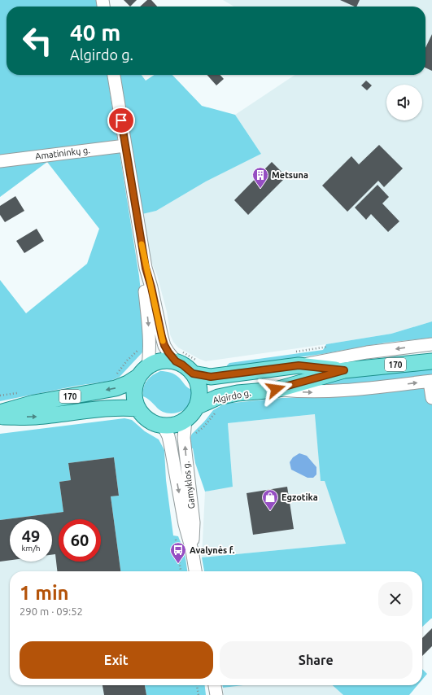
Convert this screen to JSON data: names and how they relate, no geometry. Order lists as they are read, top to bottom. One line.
{"streets":{"main road":["170","Algirdo g."],"street":["Amatininkų g.","Gamyklos g."]},"crossings":[["170","Algirdo g."],["170","Gamyklos g."],["Algirdo g.","Gamyklos g."]],"places":{"building":["Metsuna"],"shop":["Egzotika"],"bus stop":["Avalynės f."]},"page":{"turn":["40 m","Algirdo g."],"speed":"49 km/h","limit":"60","heading":["1 min","290 m · 09:52"],"buttons":["Exit","Share"]}}
